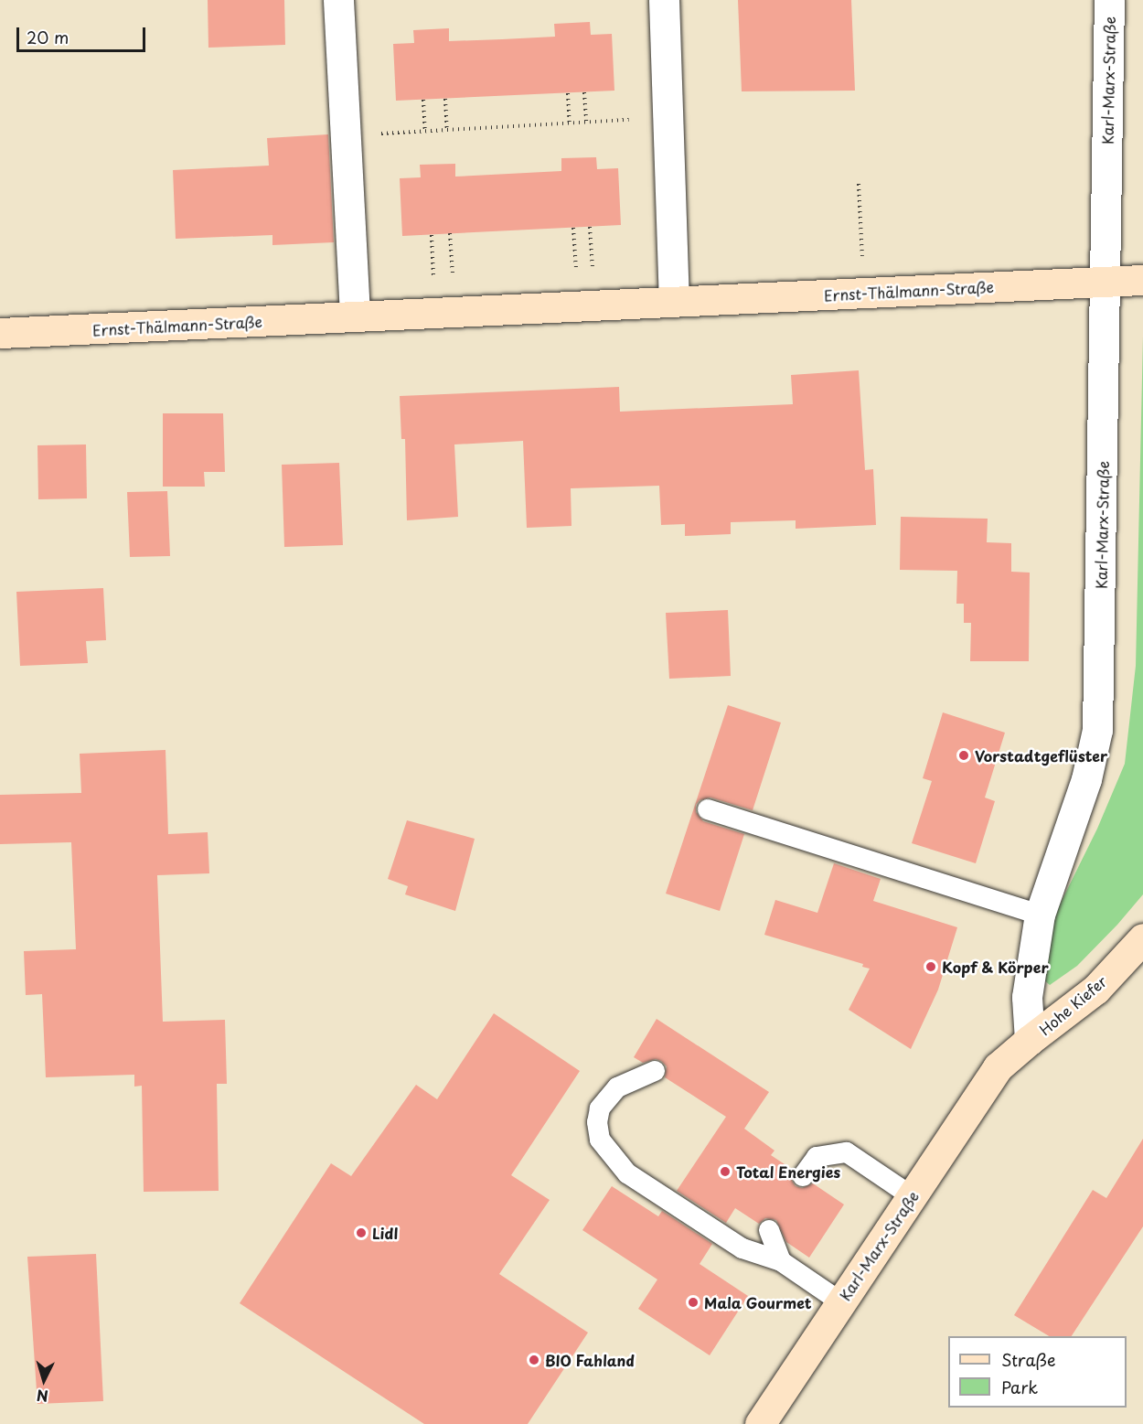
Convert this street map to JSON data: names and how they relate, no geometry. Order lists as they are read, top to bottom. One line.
{"streets":{"street":["Karl-Marx-Straße","Ernst-Thälmann-Straße","Hohe Kiefer"]},"crossings":[["Karl-Marx-Straße","Ernst-Thälmann-Straße"],["Karl-Marx-Straße","Hohe Kiefer"]],"places":["Vorstadtgeflüster","Kopf & Körper","Total Energies","Lidl","Mala Gourmet","BIO Fahland"],"legend":["Straße","Park"],"scale_bar":"20 m","north":"bottom"}
